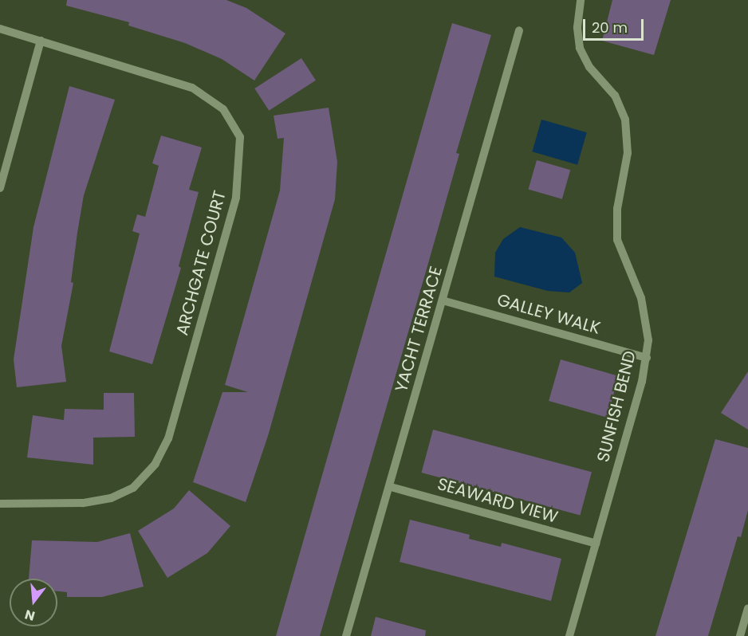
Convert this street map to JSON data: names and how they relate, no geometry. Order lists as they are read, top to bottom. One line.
{"streets":{"street":["ARCHGATE COURT","GALLEY WALK","YACHT TERRACE","SUNFISH BEND","SEAWARD VIEW"]},"crossings":[["GALLEY WALK","YACHT TERRACE"],["GALLEY WALK","SUNFISH BEND"],["YACHT TERRACE","SEAWARD VIEW"],["SUNFISH BEND","SEAWARD VIEW"]],"scale_bar":"20 m","north":"bottom"}
